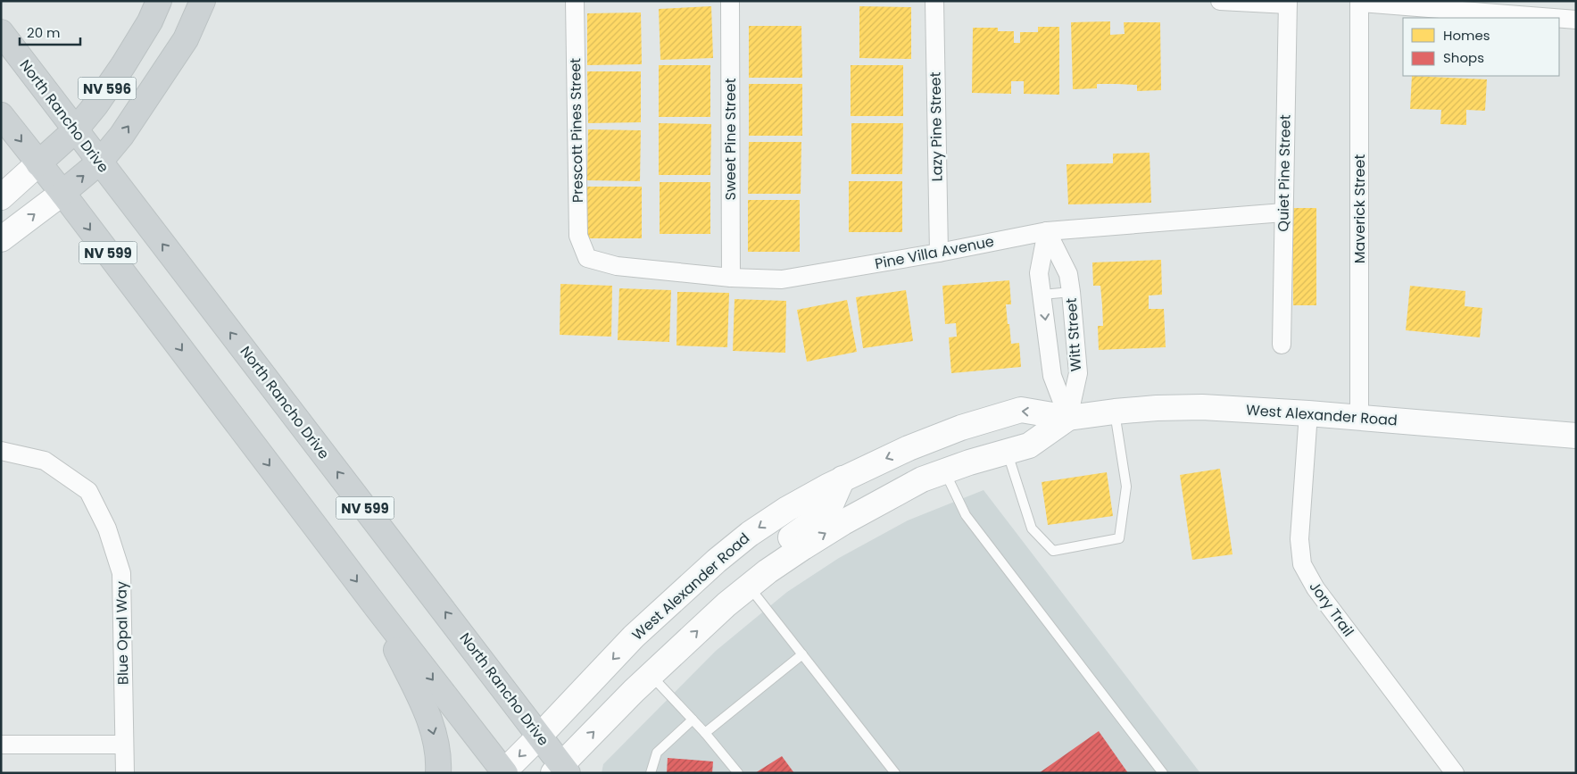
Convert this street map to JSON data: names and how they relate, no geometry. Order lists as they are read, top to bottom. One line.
{"streets":{"main road":["NV 596","North Rancho Drive","NV 599","West Alexander Road"],"street":["Lazy Pine Street","Prescott Pines Street","Sweet Pine Street","Quiet Pine Street","Maverick Street","Pine Villa Avenue","Witt Street","Jory Trail","Blue Opal Way"]},"crossings":[["NV 596","North Rancho Drive"],["NV 596","NV 599"],["North Rancho Drive","West Alexander Road"],["Lazy Pine Street","Pine Villa Avenue"],["Prescott Pines Street","Pine Villa Avenue"],["Sweet Pine Street","Pine Villa Avenue"],["Quiet Pine Street","Pine Villa Avenue"],["Maverick Street","West Alexander Road"],["NV 599","West Alexander Road"],["Pine Villa Avenue","Witt Street"],["Witt Street","West Alexander Road"],["West Alexander Road","Jory Trail"]],"legend":["Homes","Shops"],"scale_bar":"20 m"}
